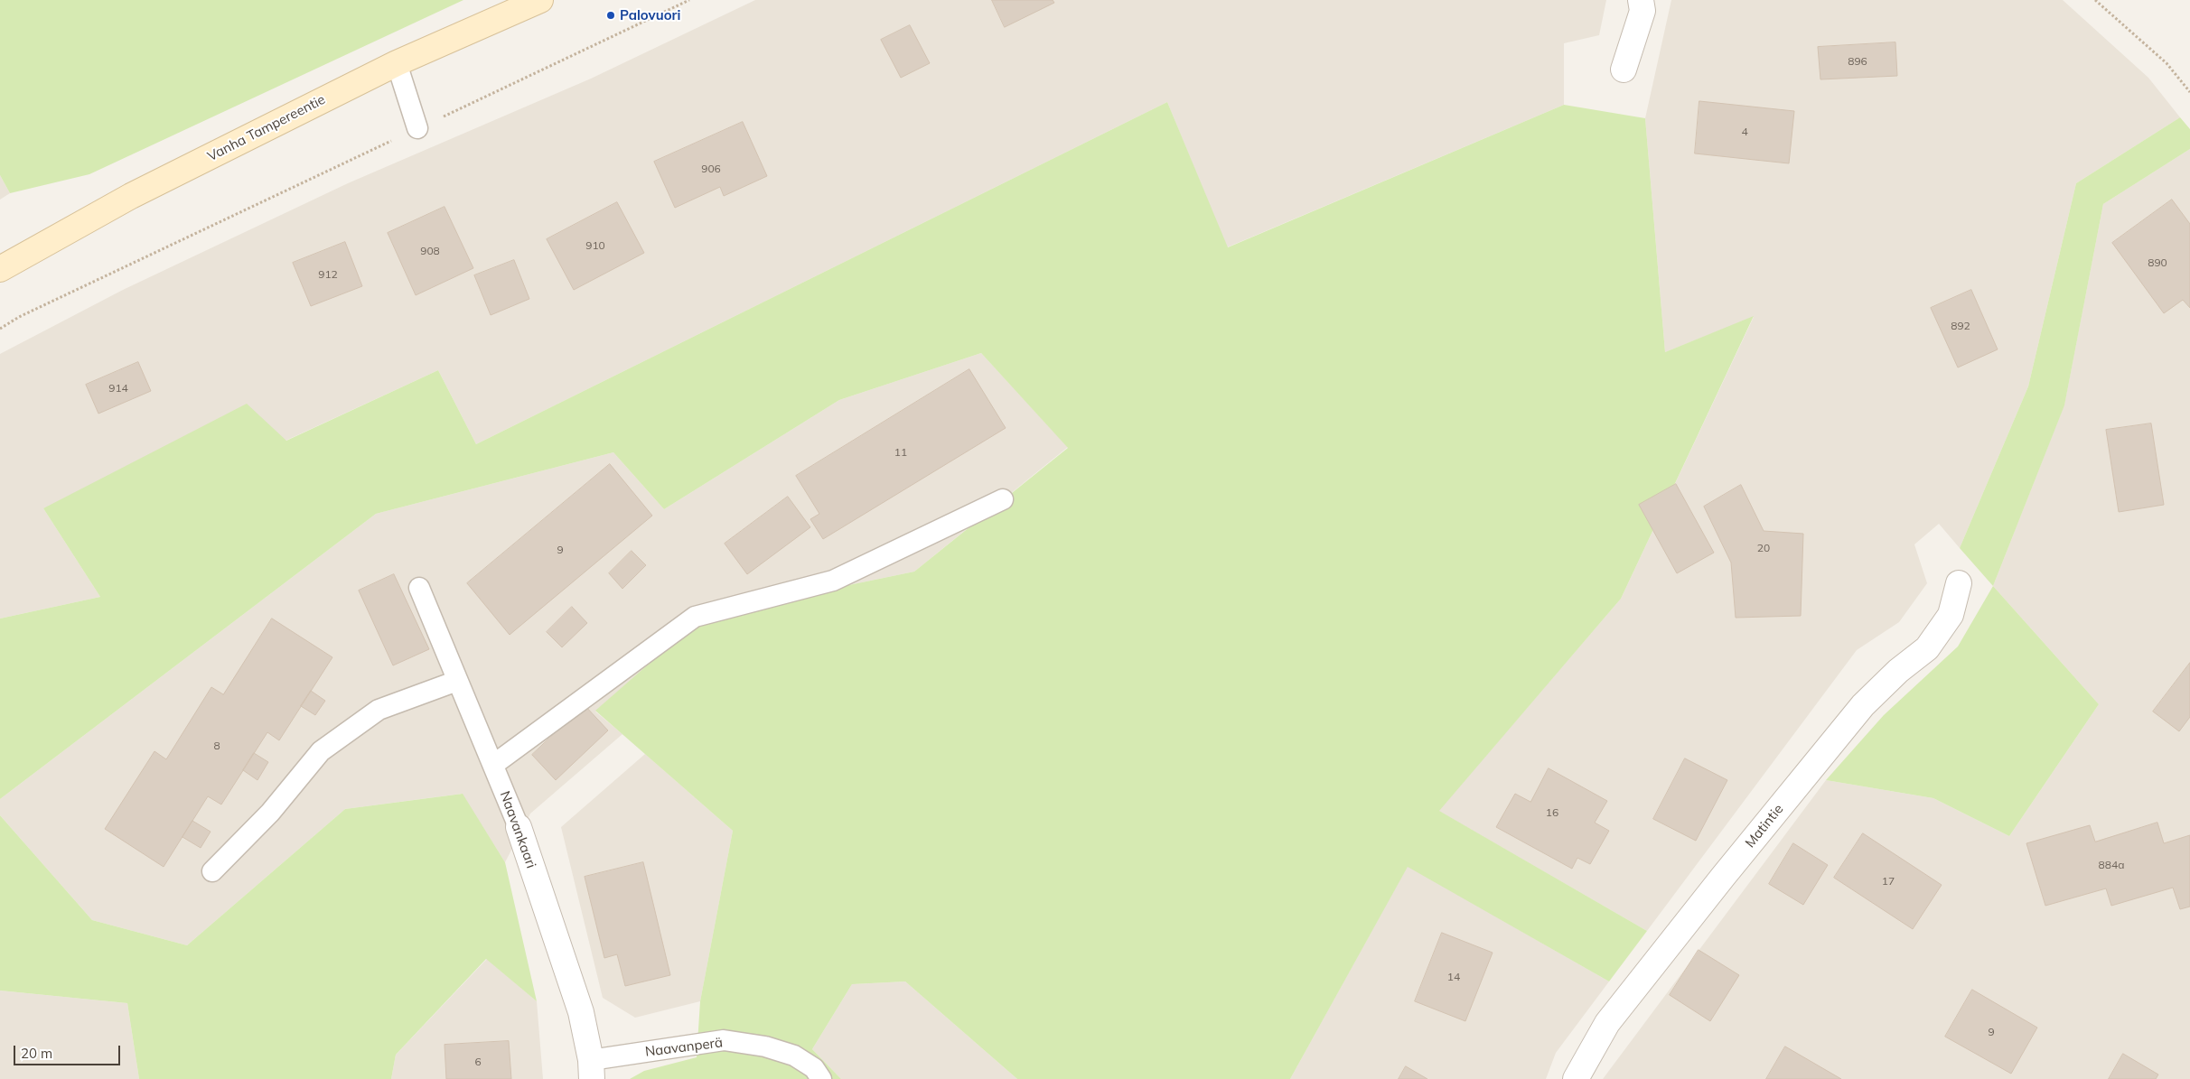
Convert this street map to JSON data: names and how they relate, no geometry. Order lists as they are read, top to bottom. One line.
{"streets":{"main road":["Vanha Tampereentie"],"street":["Matintie","Naavankaari"],"lane":["Naavanperä"]},"crossings":[["Naavankaari","Naavanperä"]],"places":["Palovuori"],"house_numbers":["896","4","906","910","908","890","912","892","914","11","20","9","8","16","884a","17","14","9","6"],"scale_bar":"20 m"}
